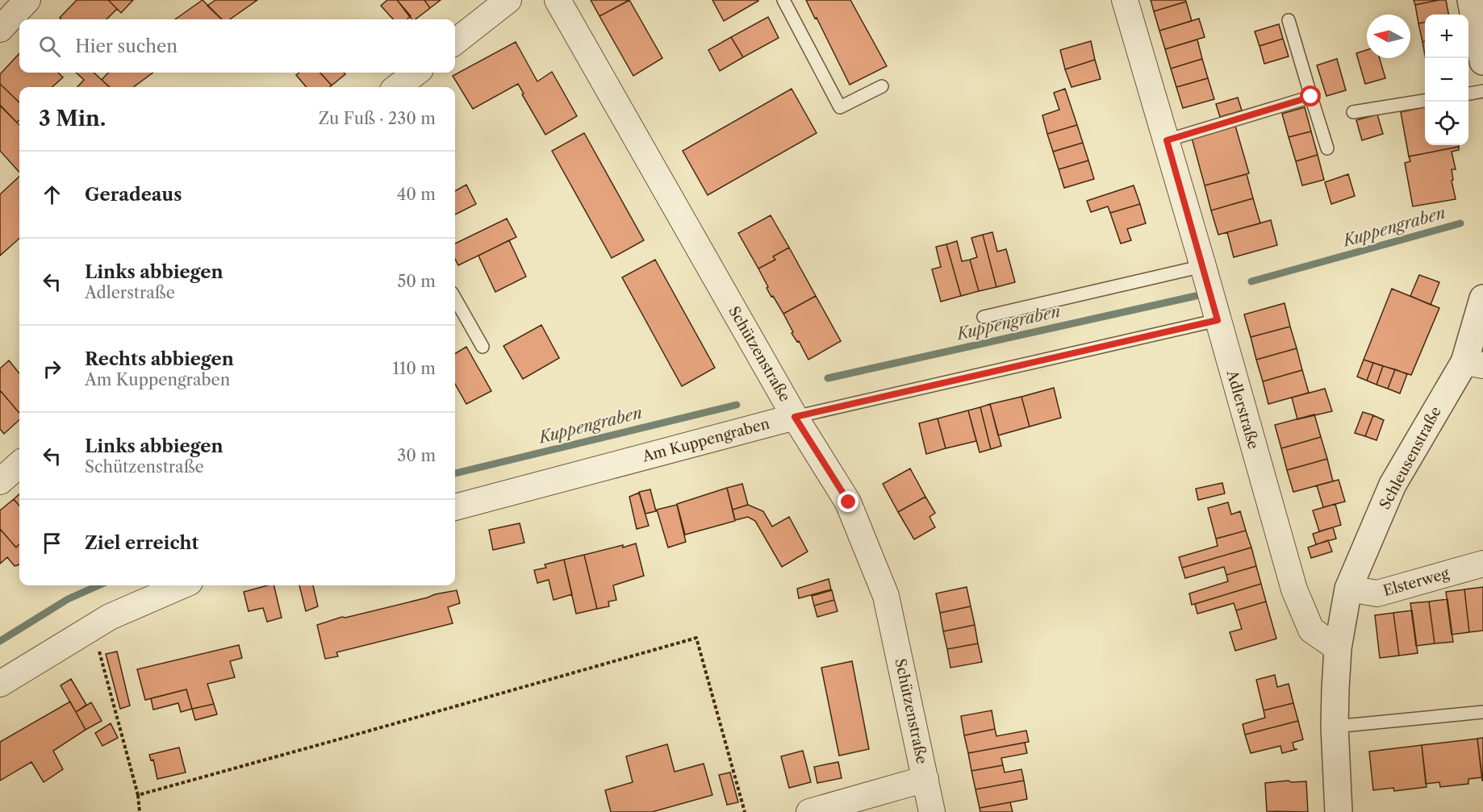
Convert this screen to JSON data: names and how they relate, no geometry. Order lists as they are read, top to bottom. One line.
{"streets":{"street":["Schützenstraße","Adlerstraße","Am Kuppengraben","Schleusenstraße","Elsterweg"]},"crossings":[["Schützenstraße","Am Kuppengraben"],["Adlerstraße","Am Kuppengraben"],["Adlerstraße","Schleusenstraße"],["Schleusenstraße","Elsterweg"]],"water":["Kuppengraben"],"north":"left","page":{"map_buttons":["+","−"],"search":"Hier suchen","heading":["3 Min.","Zu Fuß · 230 m"],"list":[["Geradeaus","40 m"],["Links abbiegen","Adlerstraße","50 m"],["Rechts abbiegen","Am Kuppengraben","110 m"],["Links abbiegen","Schützenstraße","30 m"],"Ziel erreicht"]}}
